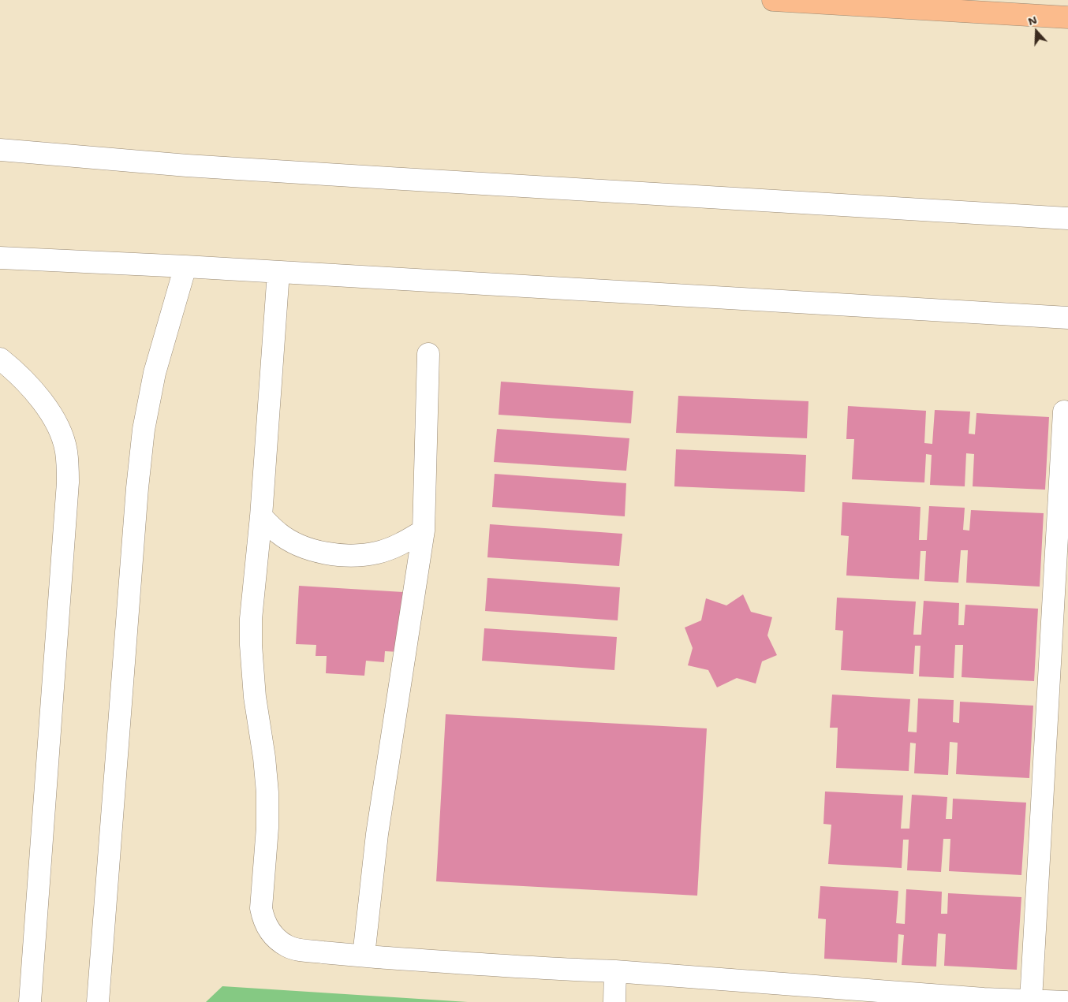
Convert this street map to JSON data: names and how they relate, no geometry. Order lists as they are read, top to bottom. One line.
{"north":"top"}
